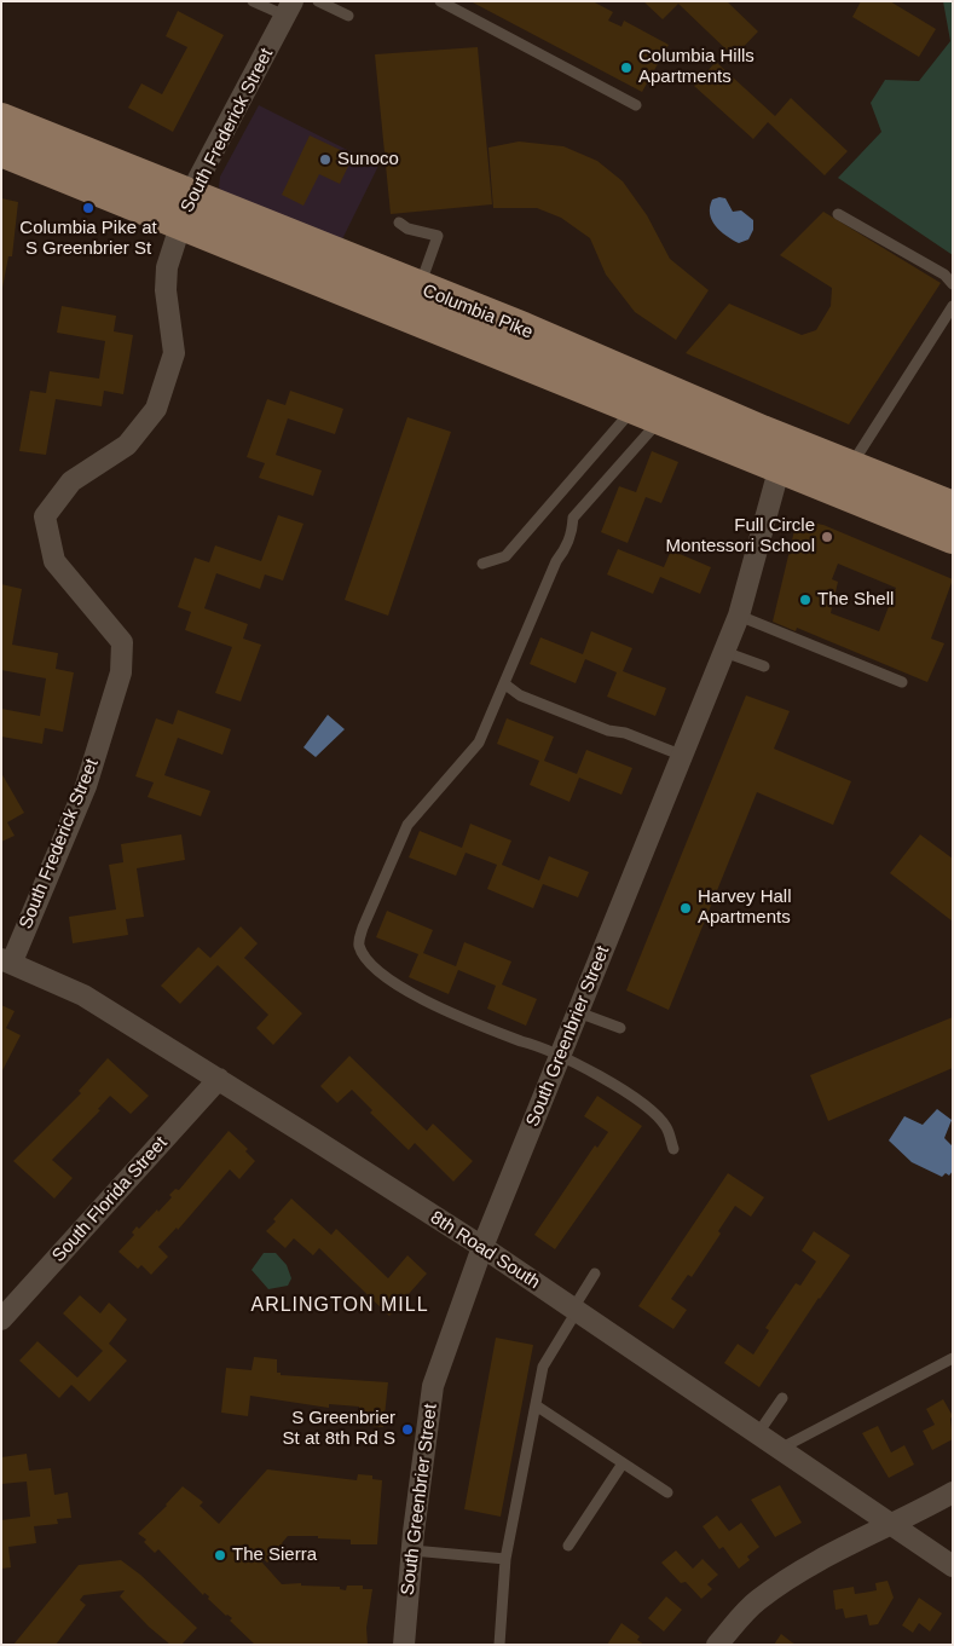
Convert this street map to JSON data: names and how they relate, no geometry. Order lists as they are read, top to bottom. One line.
{"streets":{"main road":["Columbia Pike"],"street":["South Frederick Street","South Greenbrier Street","South Florida Street","8th Road South"]},"crossings":[["South Frederick Street","Columbia Pike"],["South Frederick Street","8th Road South"],["Columbia Pike","South Greenbrier Street"],["South Greenbrier Street","8th Road South"],["South Florida Street","8th Road South"]],"districts":["ARLINGTON MILL"],"places":["Columbia Hills Apartments","Sunoco","Columbia Pike at S Greenbrier St","Full Circle Montessori School","The Shell","Harvey Hall Apartments","S Greenbrier St at 8th Rd S","The Sierra"]}
